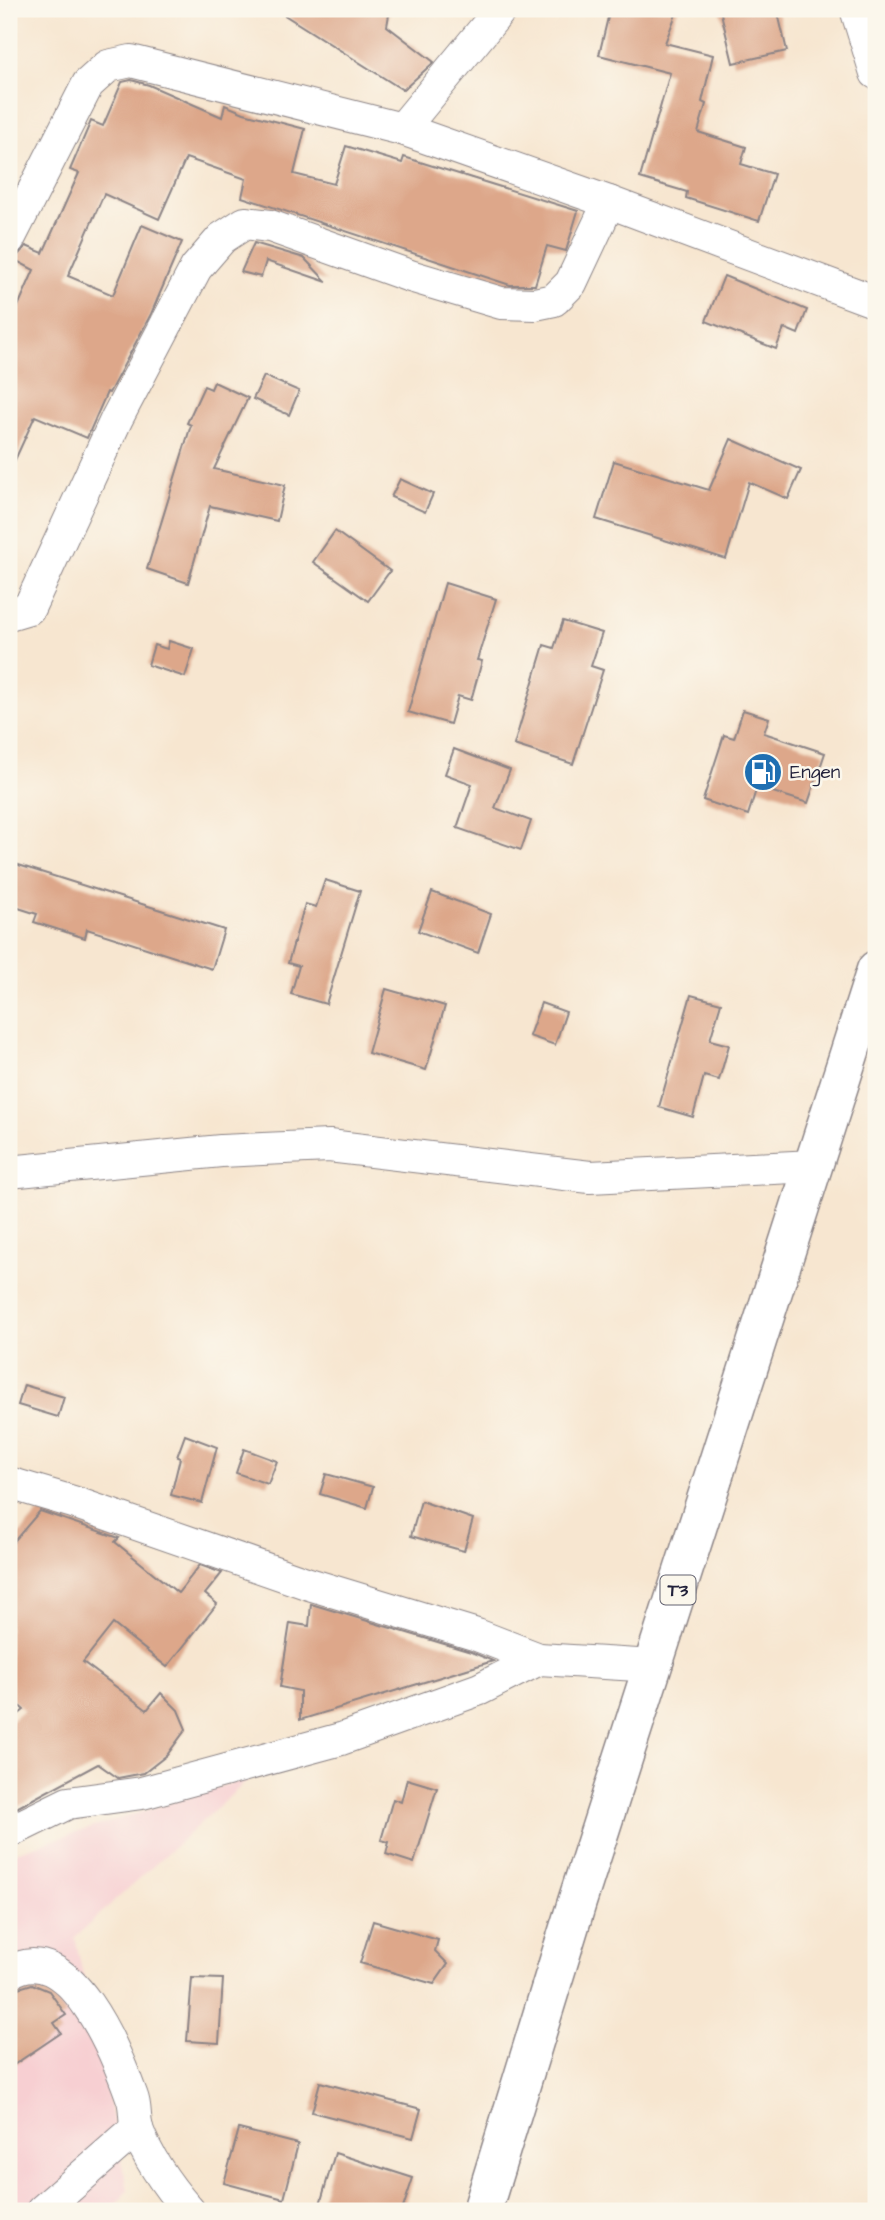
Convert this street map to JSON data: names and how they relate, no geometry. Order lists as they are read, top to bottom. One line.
{"streets":{"highway":["T3"]},"places":{"fuel station":["Engen"]}}
